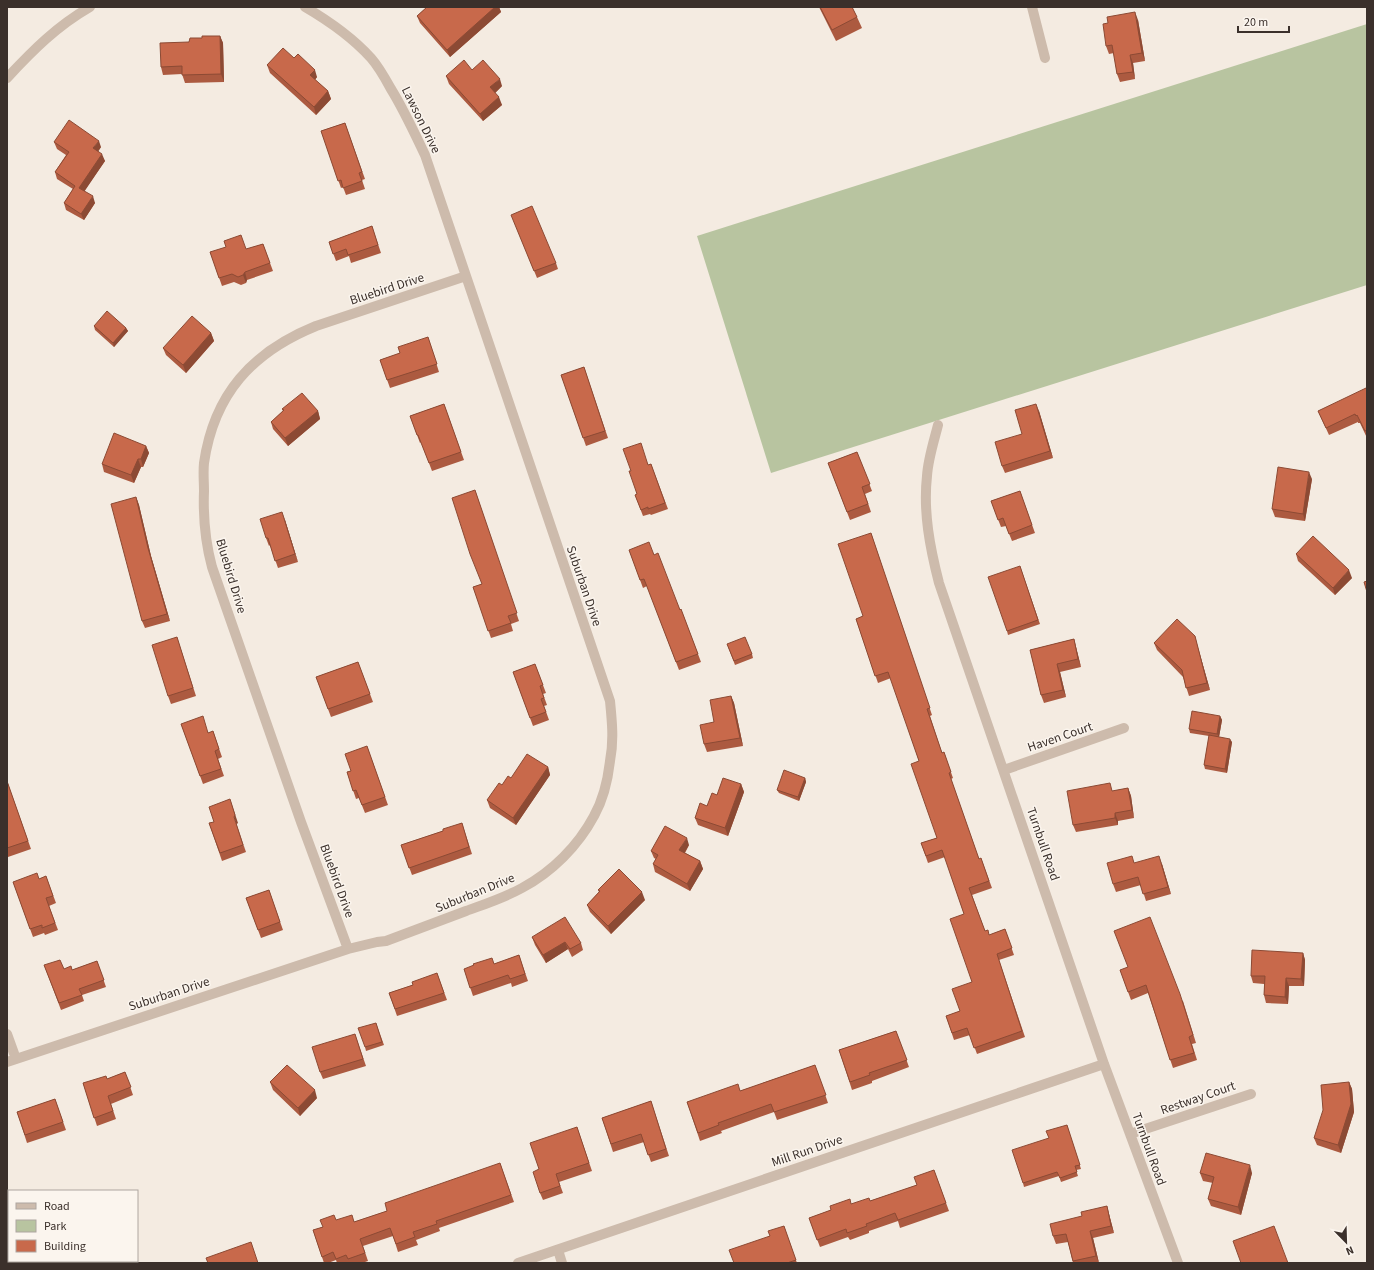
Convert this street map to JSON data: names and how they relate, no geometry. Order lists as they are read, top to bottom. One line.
{"streets":{"street":["Lawson Drive","Bluebird Drive","Suburban Drive","Haven Court","Turnbull Road","Restway Court","Mill Run Drive"]},"crossings":[["Lawson Drive","Bluebird Drive"],["Lawson Drive","Suburban Drive"],["Bluebird Drive","Suburban Drive"],["Haven Court","Turnbull Road"],["Turnbull Road","Restway Court"],["Turnbull Road","Mill Run Drive"]],"legend":["Road","Park","Building"],"scale_bar":"20 m","north":"bottom right"}
